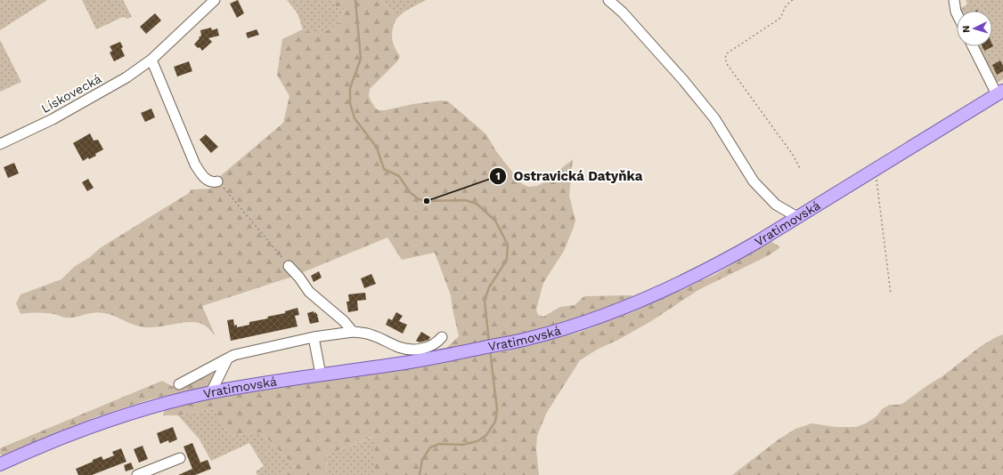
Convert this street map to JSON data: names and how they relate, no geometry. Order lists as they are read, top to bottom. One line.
{"streets":{"main road":["Vratimovská"],"street":["Lískovecká"]},"places":["Ostravická Datyňka"],"north":"left"}
